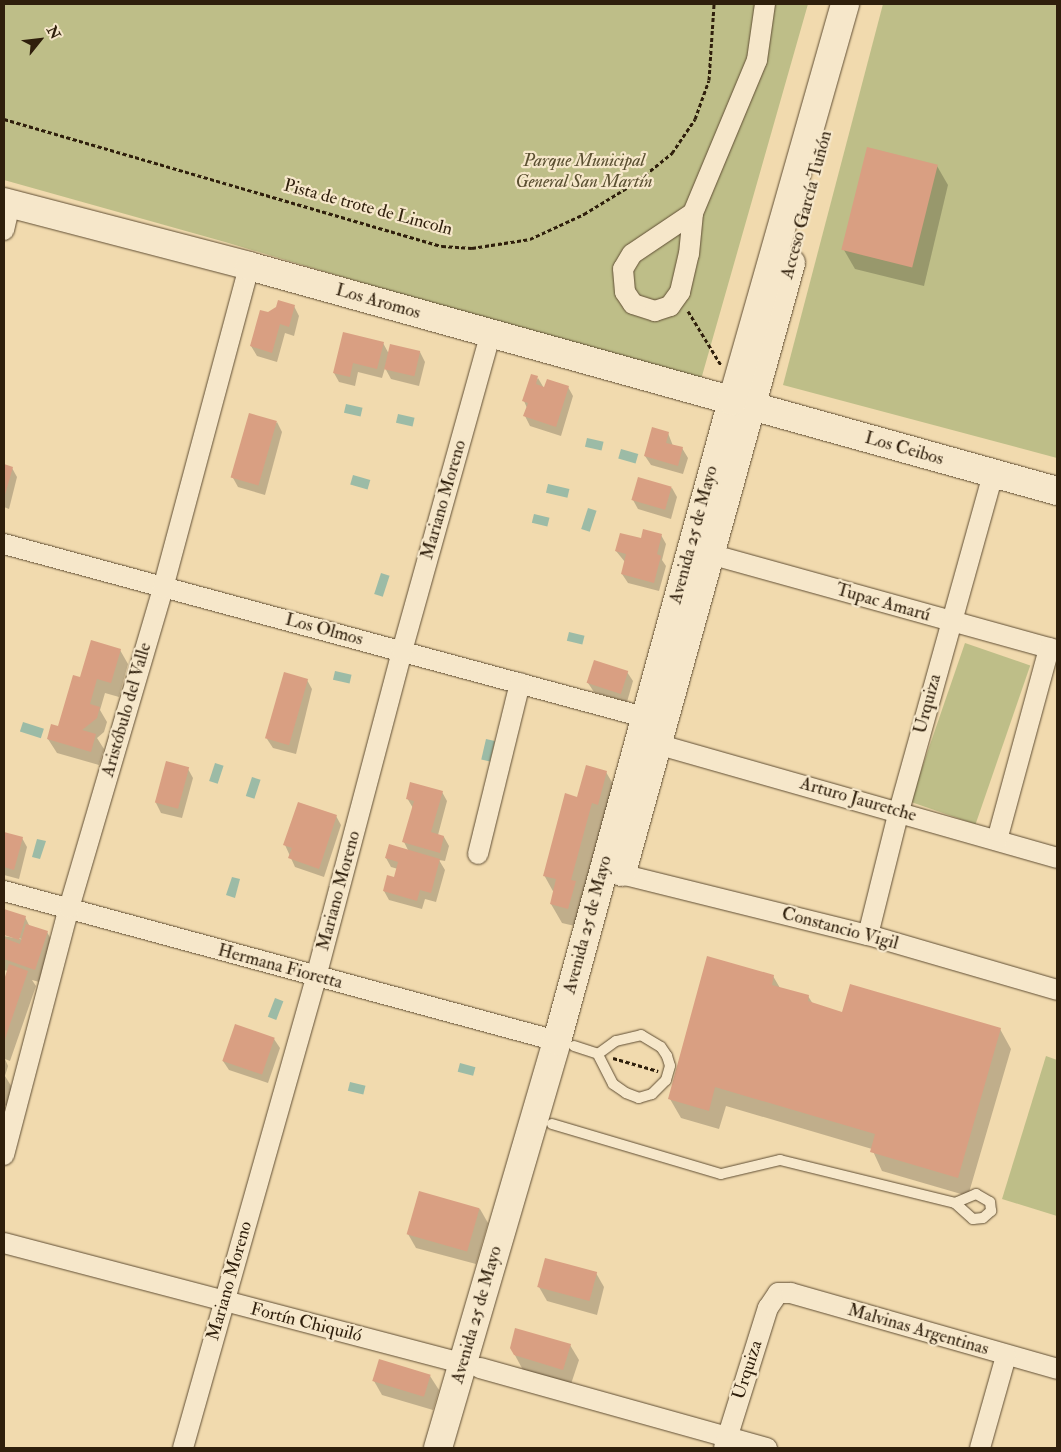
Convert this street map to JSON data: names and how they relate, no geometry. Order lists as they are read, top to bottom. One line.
{"streets":{"main road":["Acceso García Tuñón","Los Aromos","Los Ceibos","Avenida 25 de Mayo"],"street":["Mariano Moreno","Tupac Amarú","Los Olmos","Urquiza","Aristóbulo del Valle","Arturo Jauretche","Constancio Vigil","Hermana Fioretta","Fortín Chiquiló","Malvinas Argentinas"],"path":["Pista de trote de Lincoln"]},"crossings":[["Acceso García Tuñón","Los Aromos"],["Acceso García Tuñón","Los Ceibos"],["Acceso García Tuñón","Avenida 25 de Mayo"],["Los Aromos","Los Ceibos"],["Los Aromos","Mariano Moreno"],["Los Aromos","Avenida 25 de Mayo"],["Los Aromos","Aristóbulo del Valle"],["Los Ceibos","Avenida 25 de Mayo"],["Los Ceibos","Urquiza"],["Mariano Moreno","Los Olmos"],["Mariano Moreno","Hermana Fioretta"],["Mariano Moreno","Fortín Chiquiló"],["Avenida 25 de Mayo","Tupac Amarú"],["Avenida 25 de Mayo","Los Olmos"],["Avenida 25 de Mayo","Arturo Jauretche"],["Avenida 25 de Mayo","Constancio Vigil"],["Avenida 25 de Mayo","Hermana Fioretta"],["Avenida 25 de Mayo","Fortín Chiquiló"],["Tupac Amarú","Urquiza"],["Los Olmos","Aristóbulo del Valle"],["Los Olmos","Arturo Jauretche"],["Urquiza","Arturo Jauretche"],["Urquiza","Constancio Vigil"],["Urquiza","Fortín Chiquiló"],["Urquiza","Malvinas Argentinas"],["Aristóbulo del Valle","Hermana Fioretta"]],"parks":["Parque Municipal General San Martín"],"north":"top right"}
